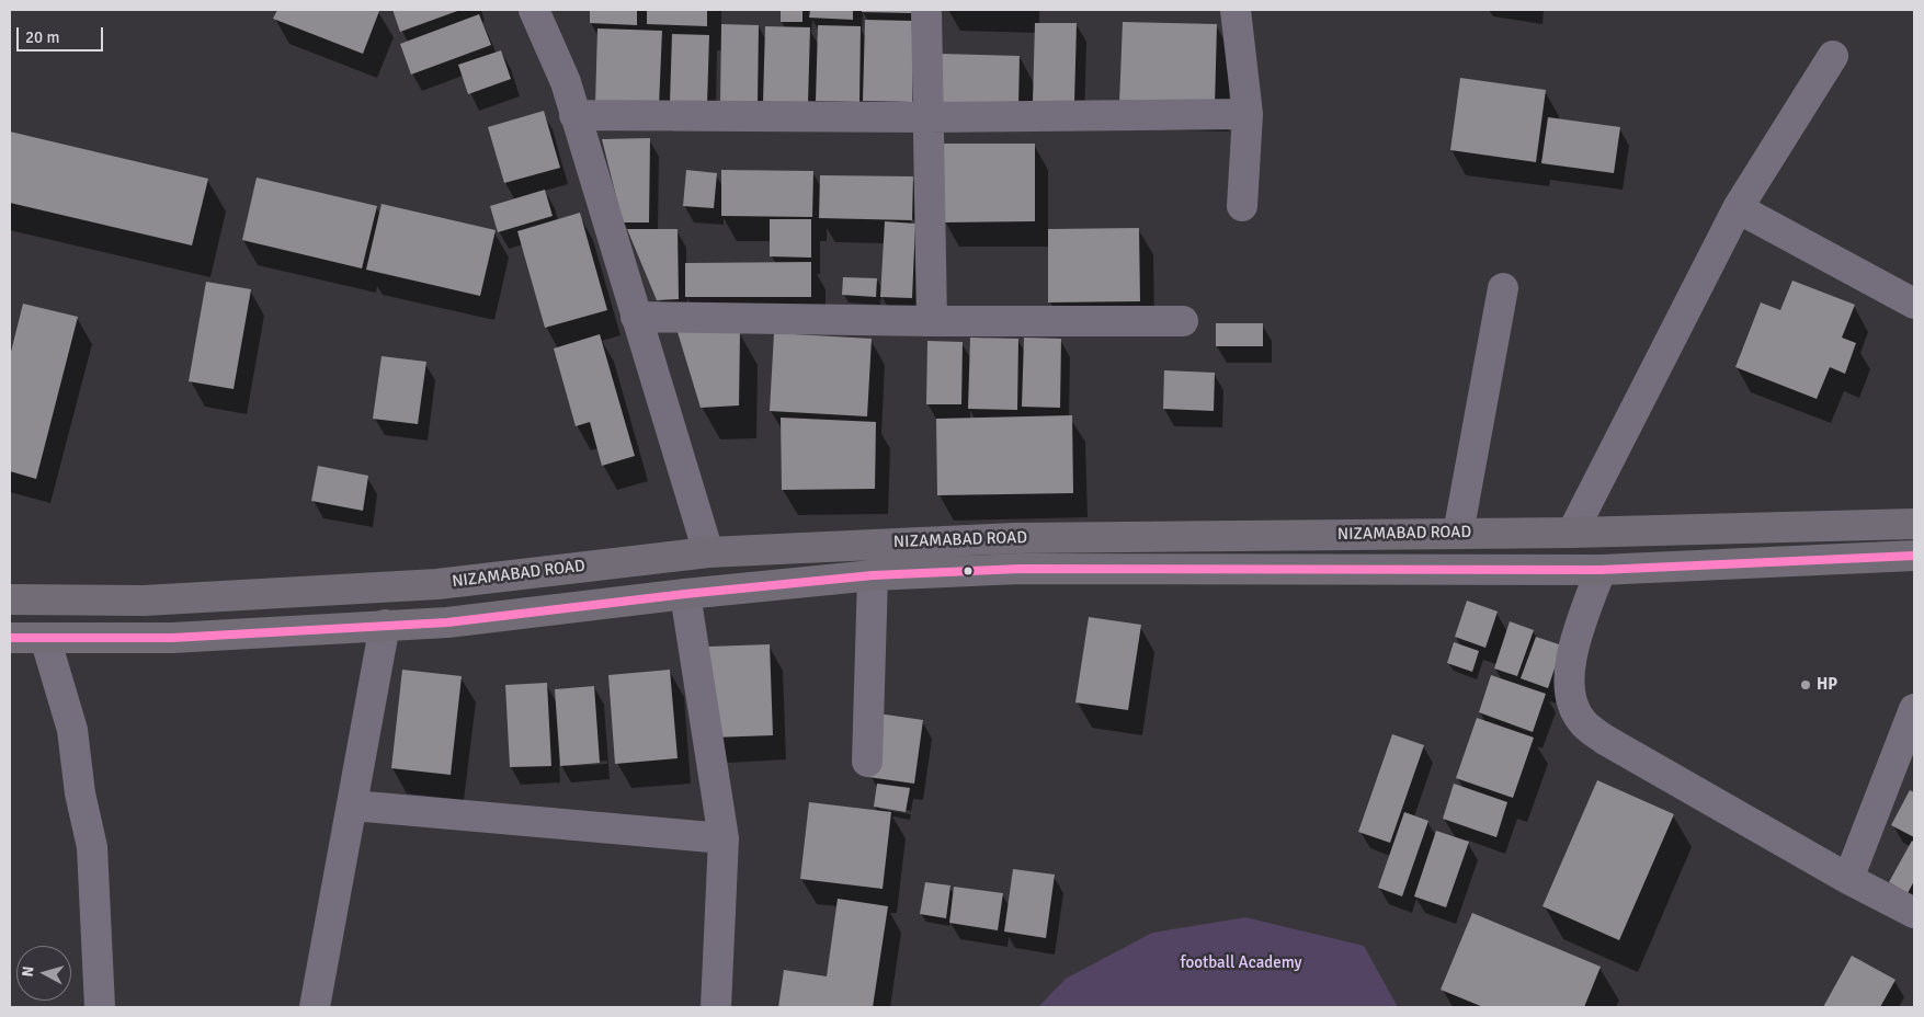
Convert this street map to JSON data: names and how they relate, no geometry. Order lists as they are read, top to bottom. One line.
{"streets":{"highway":["NIZAMABAD ROAD"]},"parks":["football Academy"],"places":["HP"],"scale_bar":"20 m","north":"left"}
